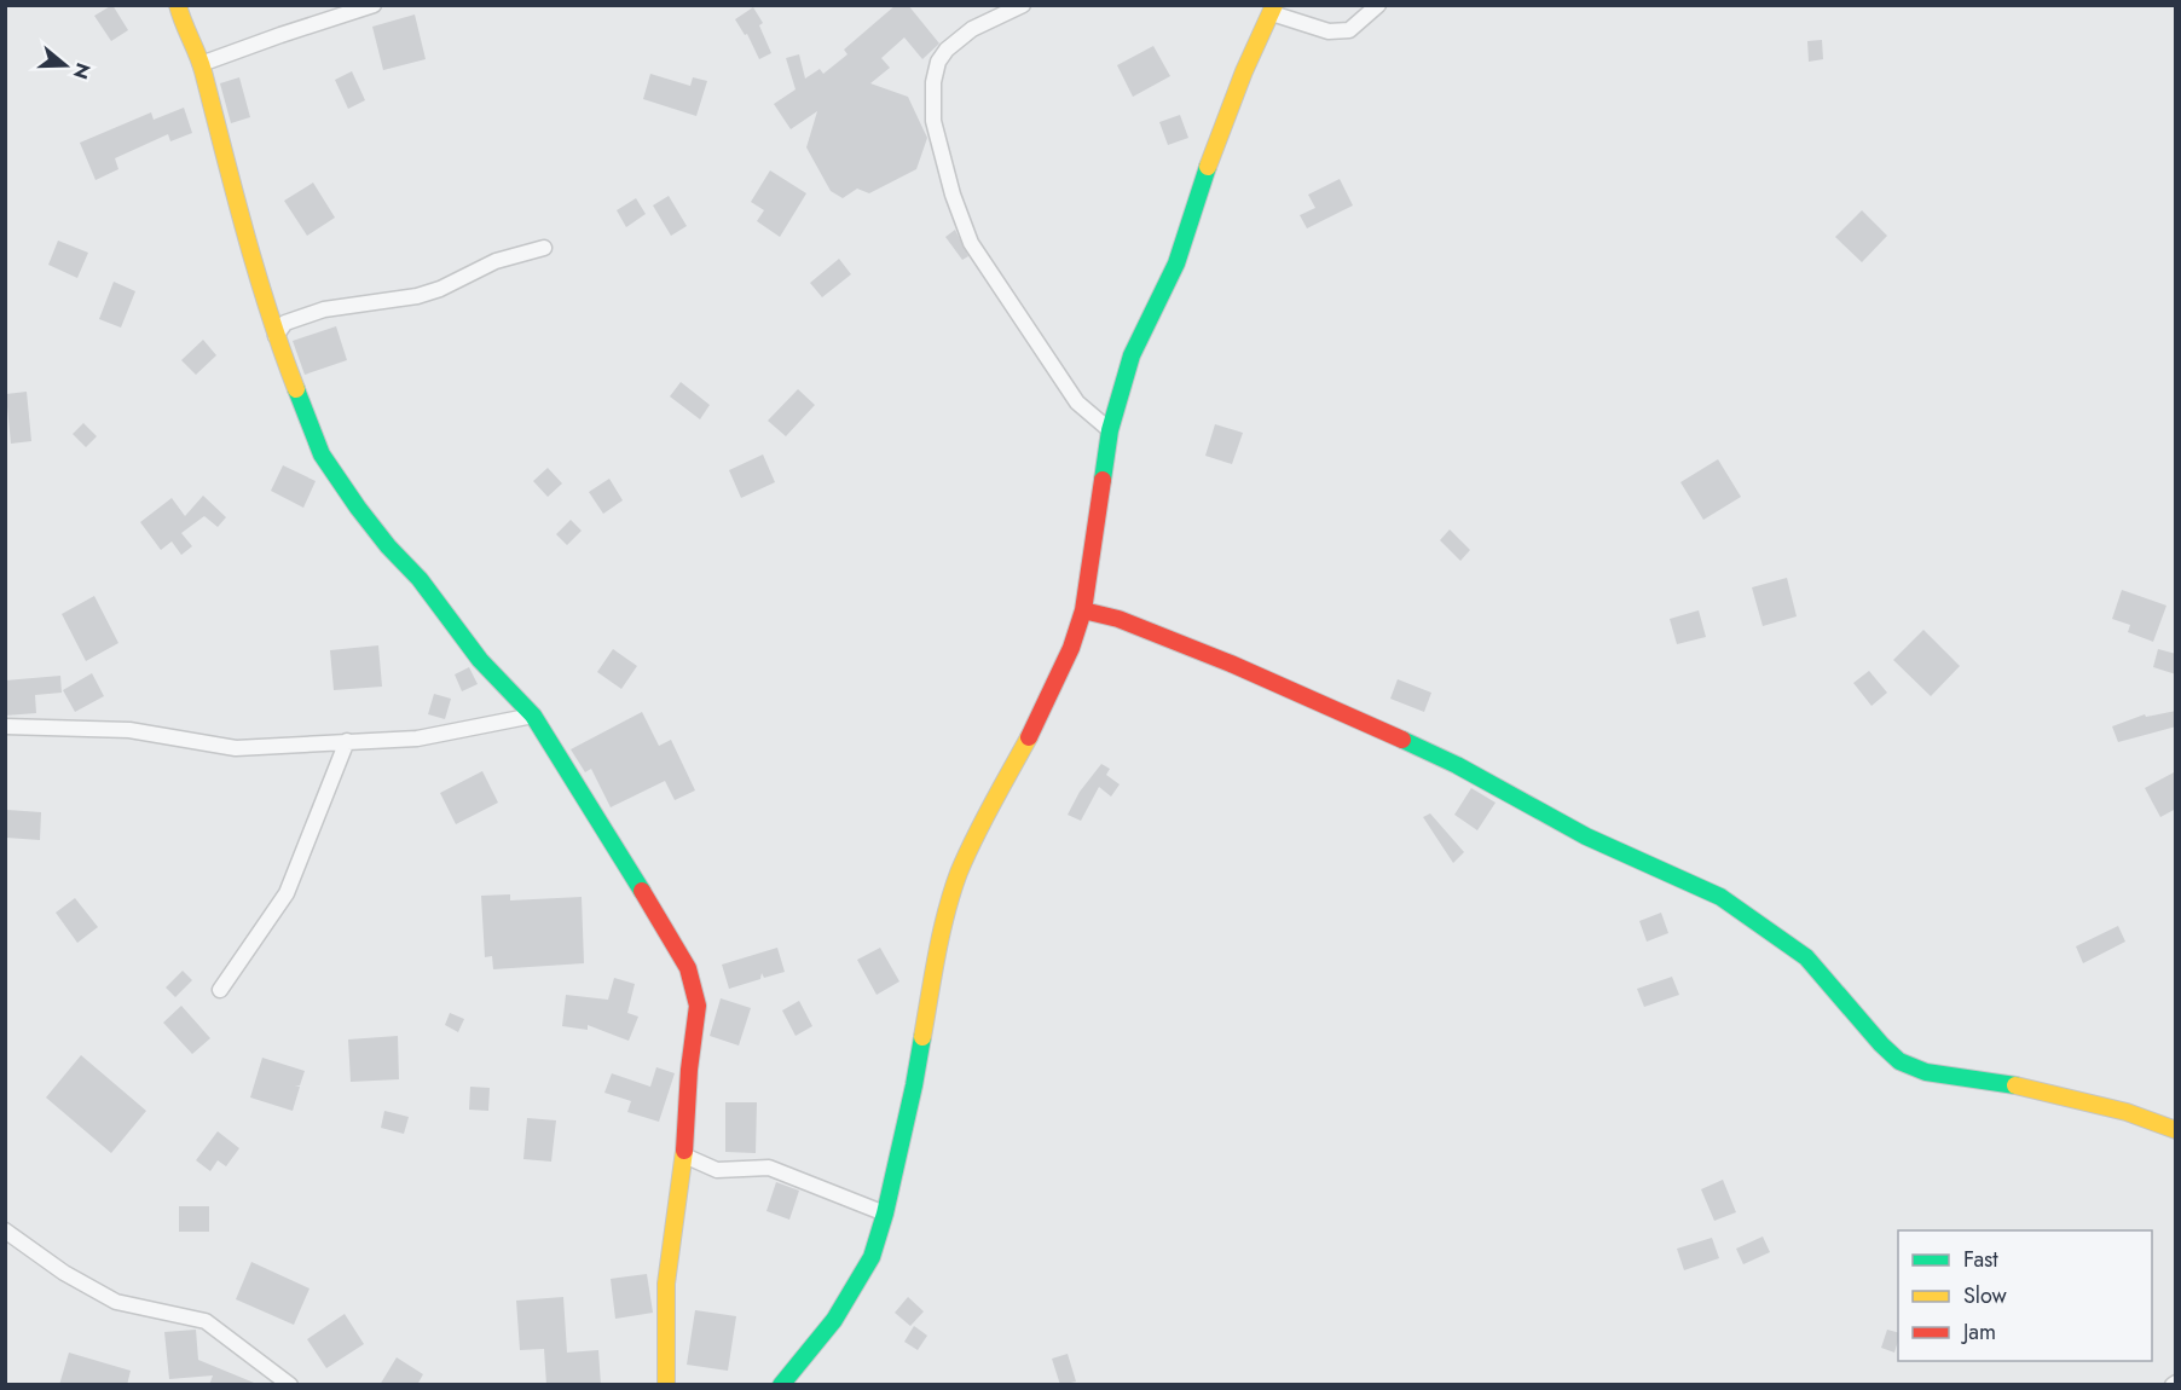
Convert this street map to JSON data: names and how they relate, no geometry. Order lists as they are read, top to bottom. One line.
{"legend":["Fast","Slow","Jam"],"north":"right"}
